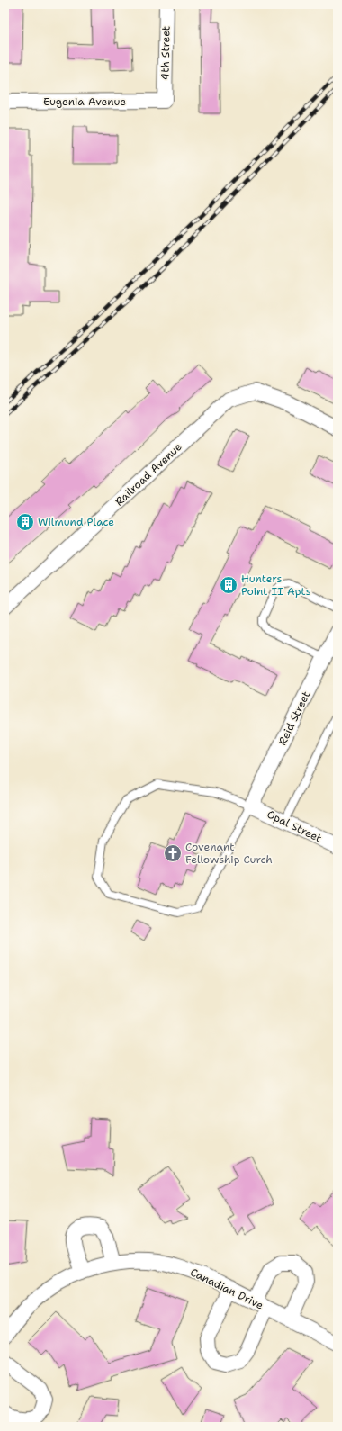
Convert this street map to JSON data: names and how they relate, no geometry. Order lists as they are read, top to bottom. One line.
{"streets":{"street":["4th Street","Eugenia Avenue","Railroad Avenue","Reid Street","Opal Street","Canadian Drive"]},"crossings":[["4th Street","Eugenia Avenue"],["Reid Street","Opal Street"]],"places":{"building":["Wilmund Place","Hunters Point II Apts"],"church":["Covenant Fellowship Curch"]}}
